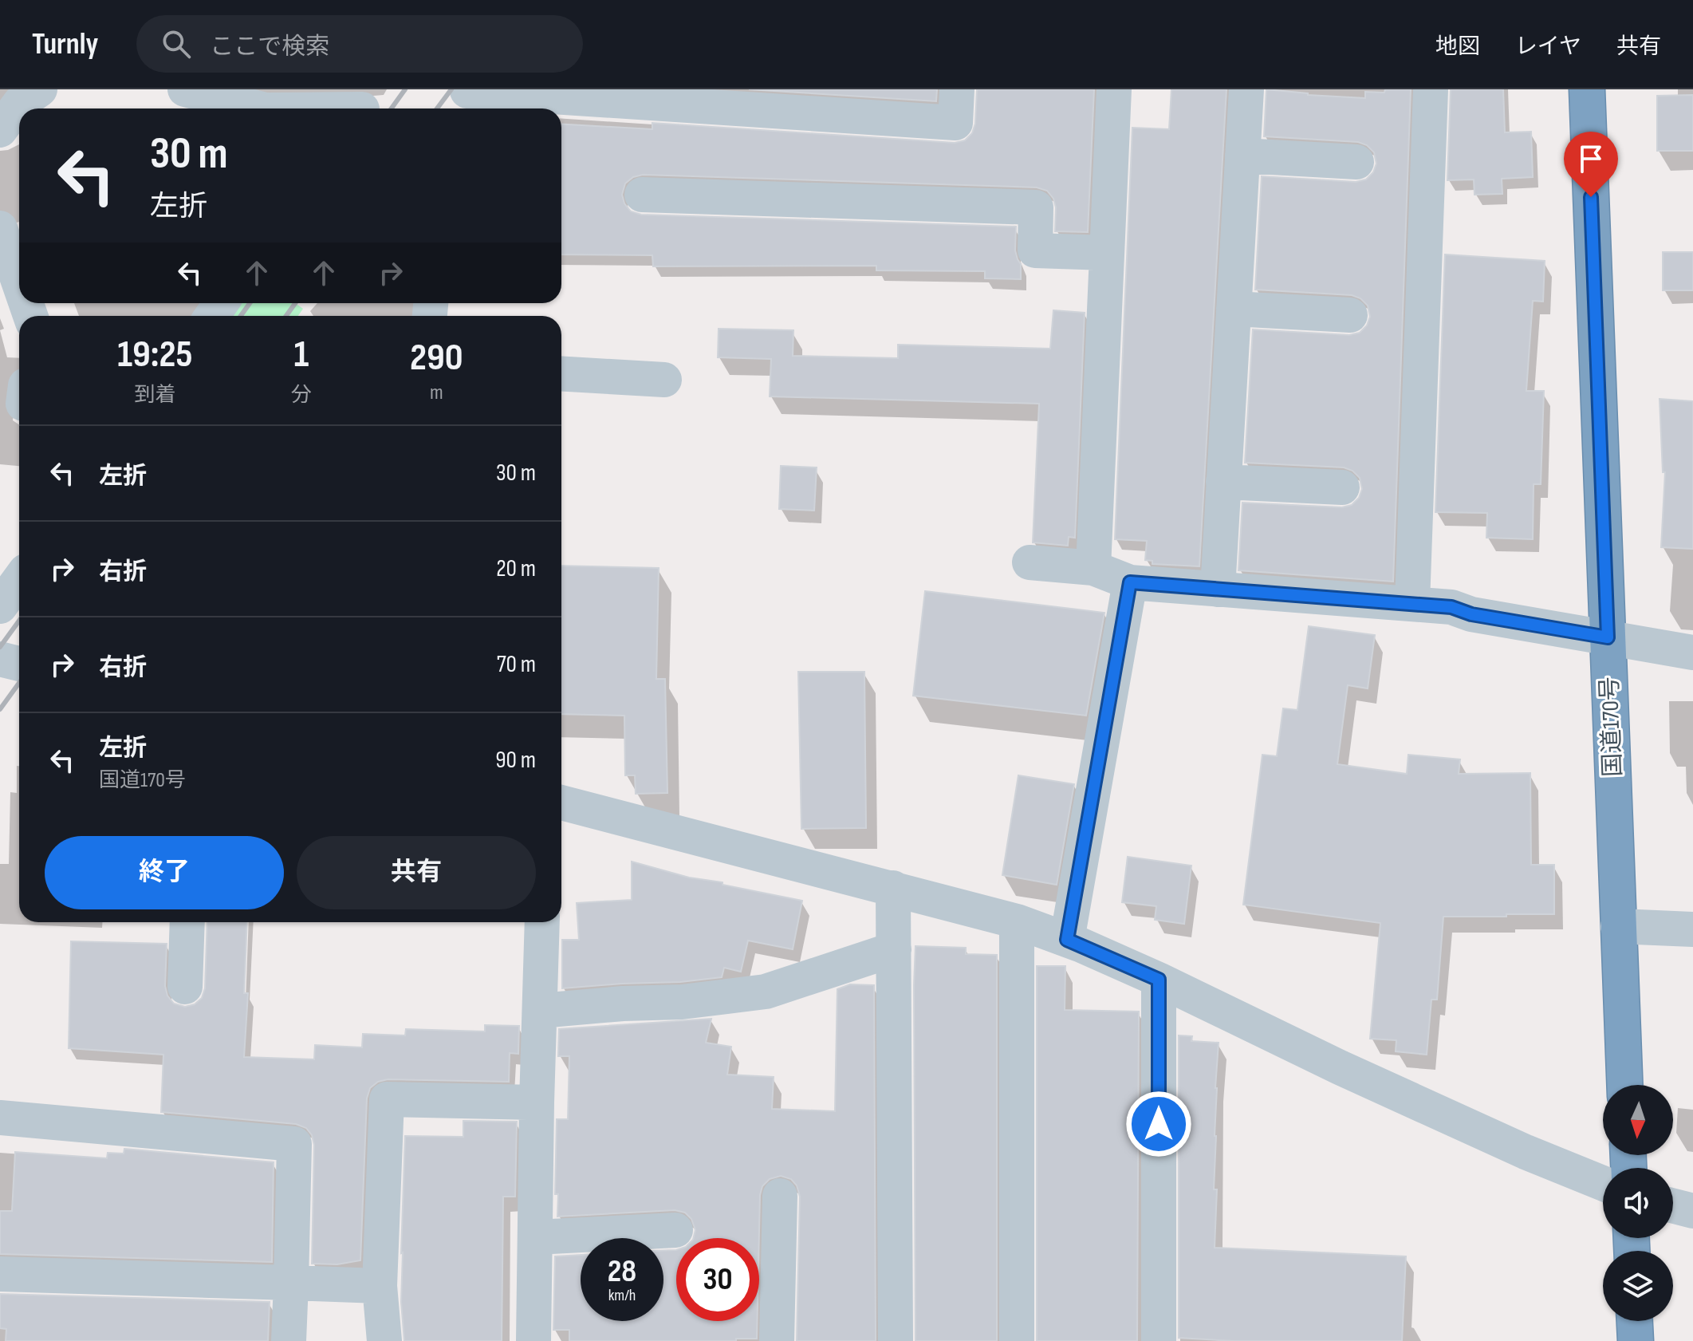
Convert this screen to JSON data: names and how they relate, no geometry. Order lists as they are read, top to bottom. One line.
{"streets":{"highway":["国道170号"]},"north":"bottom","page":{"header":"Turnly","search":"ここで検索","nav":["地図","レイヤ","共有"],"turn":["30 m","左折"],"eta":["19:25","到着","1","分","290","m"],"list":[{"name":"左折","value":"30 m"},{"name":"右折","value":"20 m"},{"name":"右折","value":"70 m"},{"name":"左折","note":"国道170号","value":"90 m"}],"buttons":["終了","共有"],"speed":"28 km/h","limit":"30"}}
